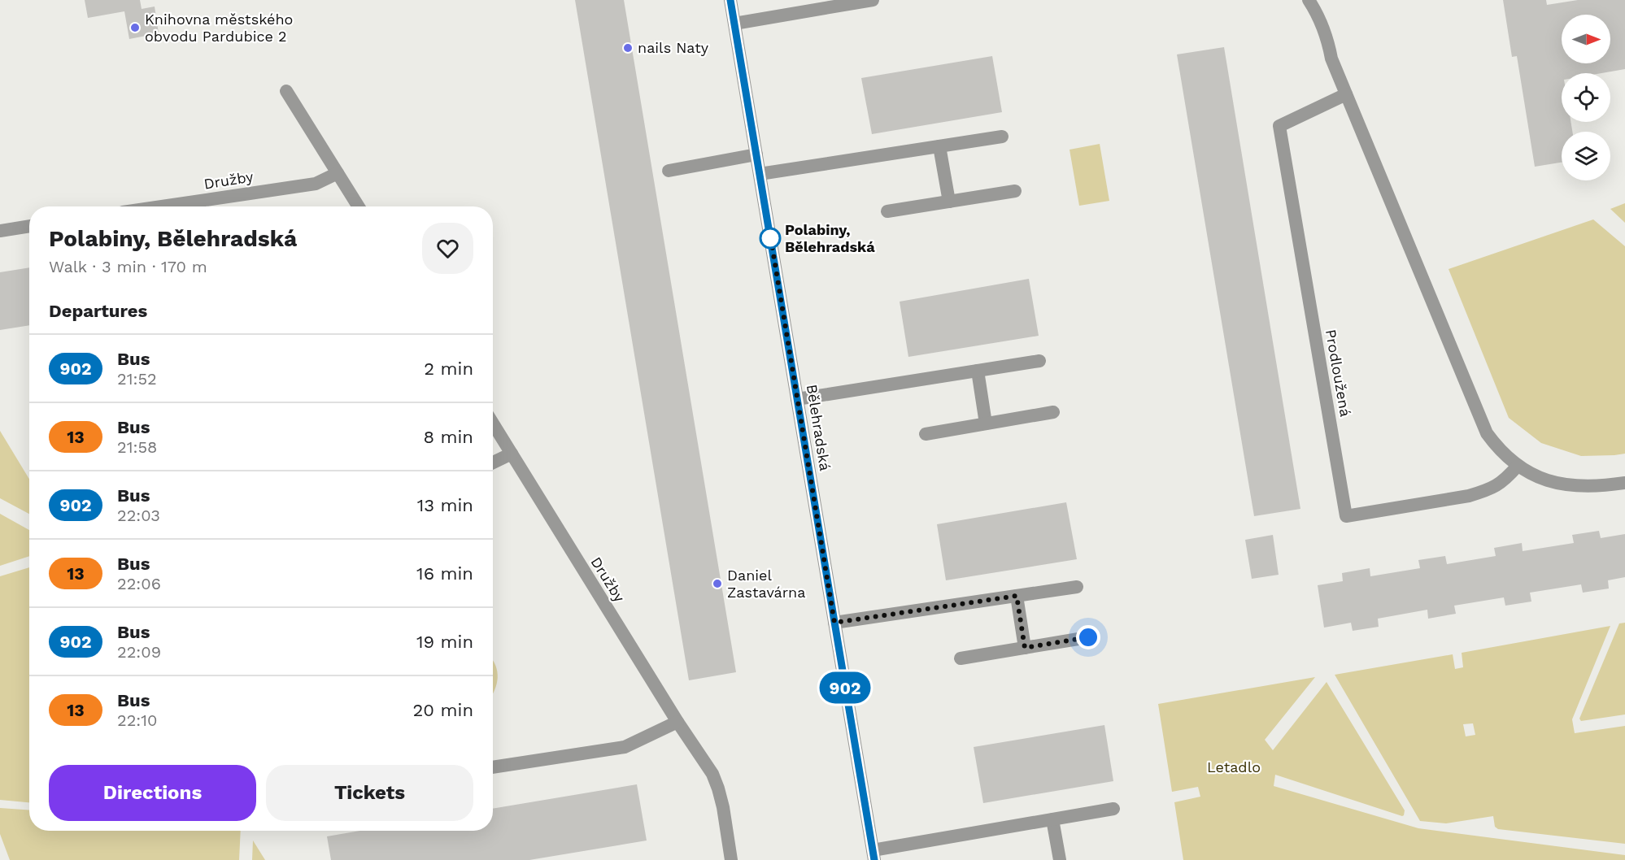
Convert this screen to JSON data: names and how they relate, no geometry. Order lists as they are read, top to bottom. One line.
{"streets":{"street":["Družby","Prodloužená","Bělehradská"]},"parks":["Letadlo"],"places":["Knihovna městského obvodu Pardubice 2","nails Naty","Polabiny, Bělehradská","Daniel Zastavárna"],"lines":["bus line 902"],"north":"right","page":{"on_map":"902","heading":[["Polabiny, Bělehradská","Walk · 3 min · 170 m"],"Departures"],"list":[{"mark":"902","name":"Bus","note":"21:52","value":"2 min"},{"mark":"13","name":"Bus","note":"21:58","value":"8 min"},{"mark":"902","name":"Bus","note":"22:03","value":"13 min"},{"mark":"13","name":"Bus","note":"22:06","value":"16 min"},{"mark":"902","name":"Bus","note":"22:09","value":"19 min"},{"mark":"13","name":"Bus","note":"22:10","value":"20 min"}],"buttons":["Directions","Tickets"]}}
